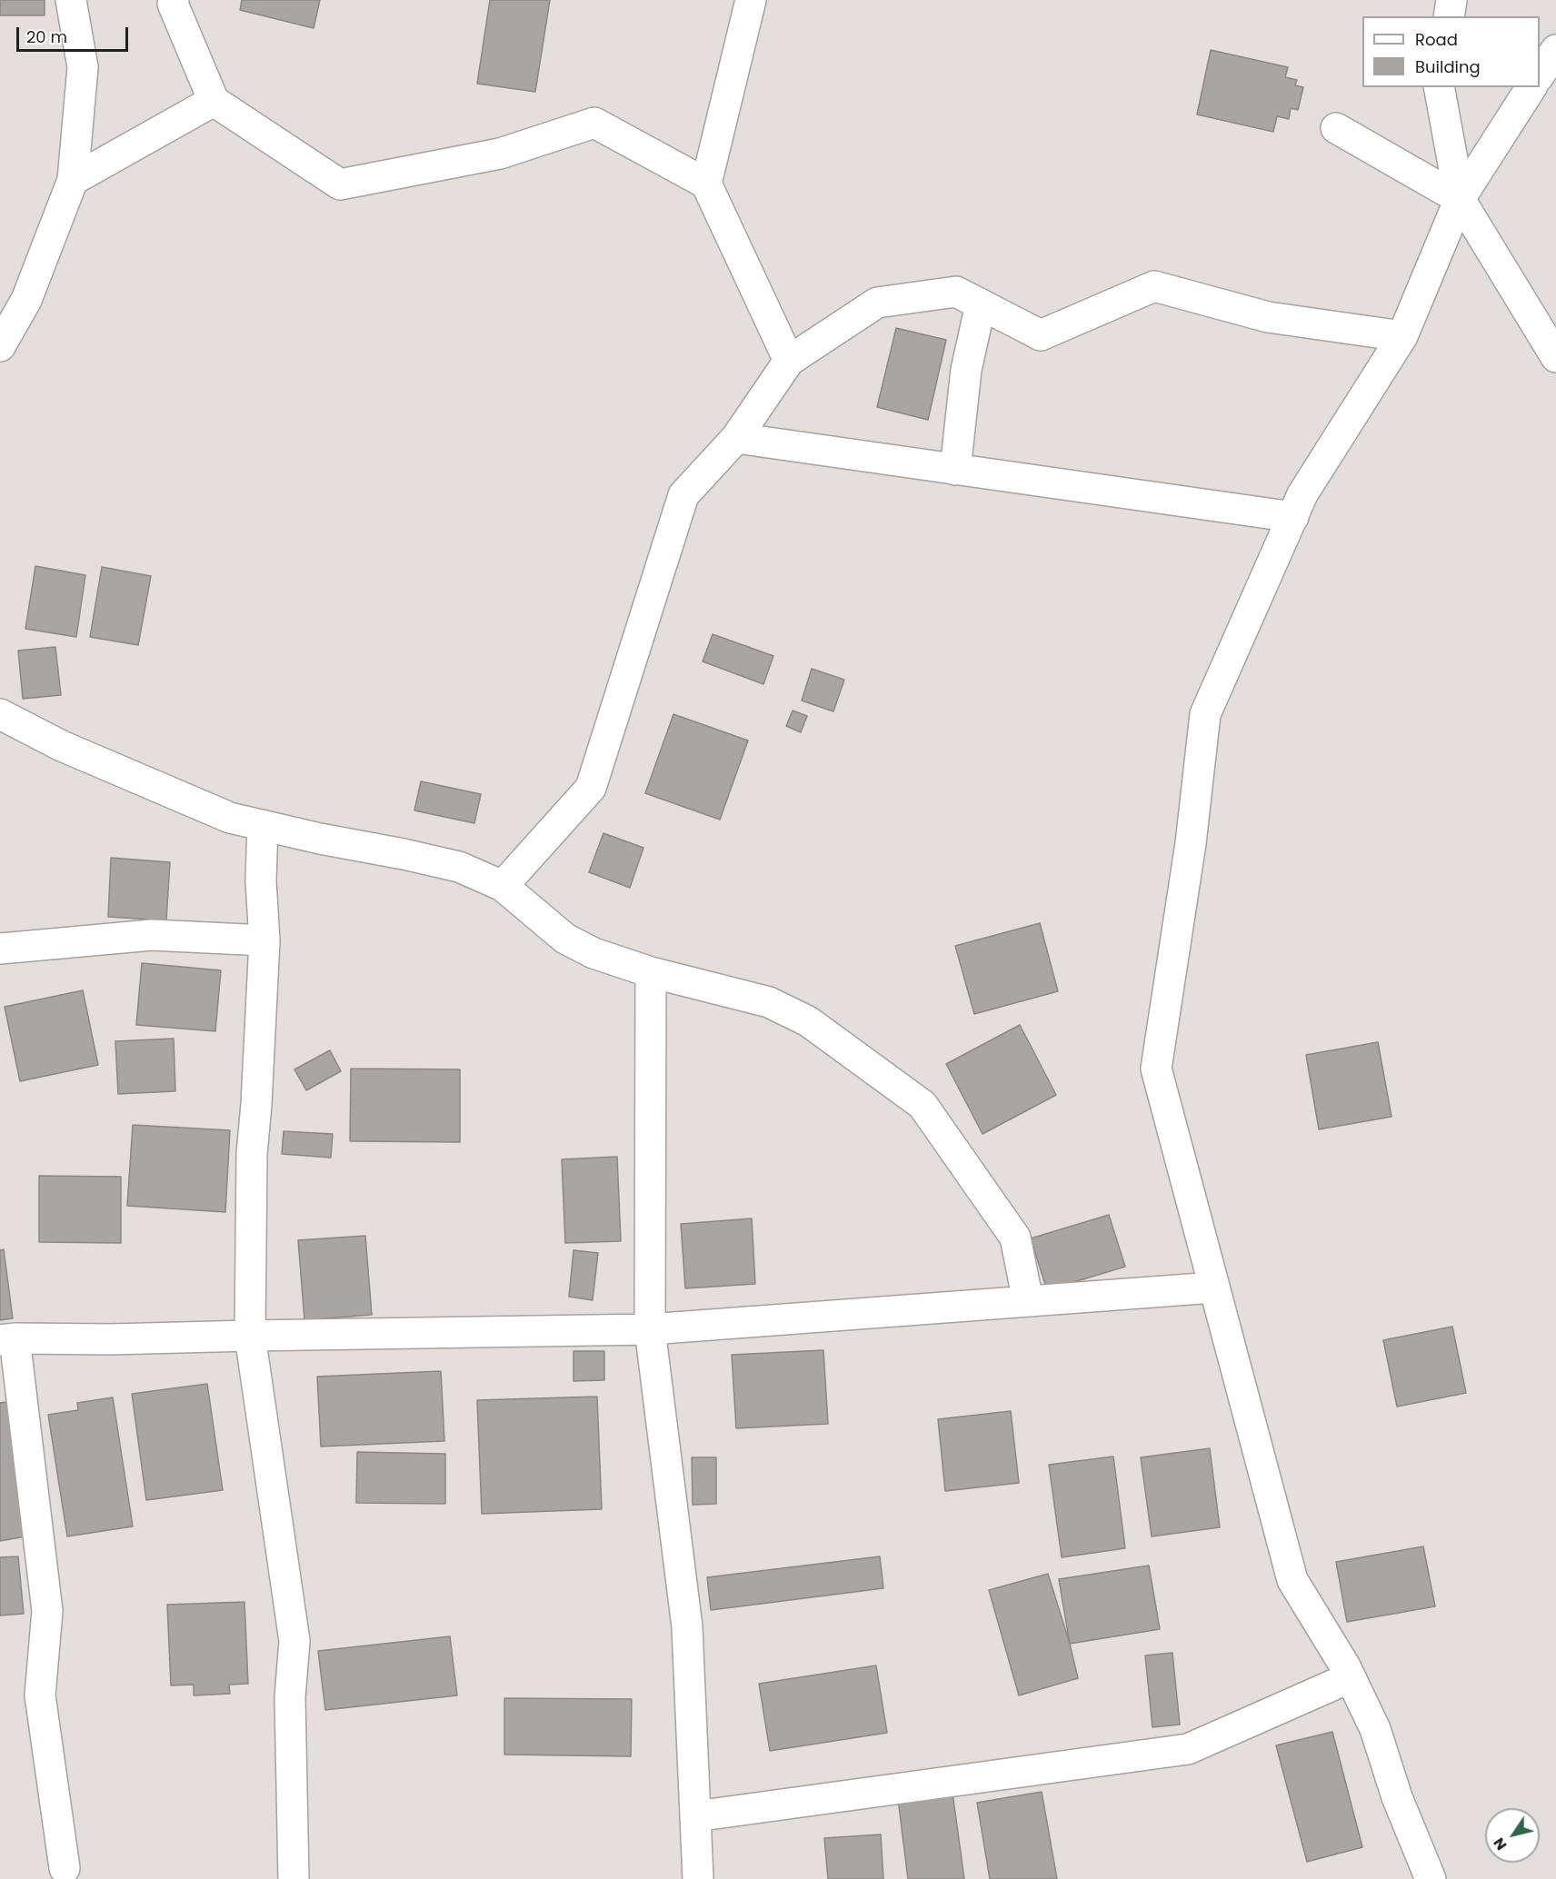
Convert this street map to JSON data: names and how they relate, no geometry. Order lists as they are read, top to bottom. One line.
{"legend":["Road","Building"],"scale_bar":"20 m","north":"bottom left"}
